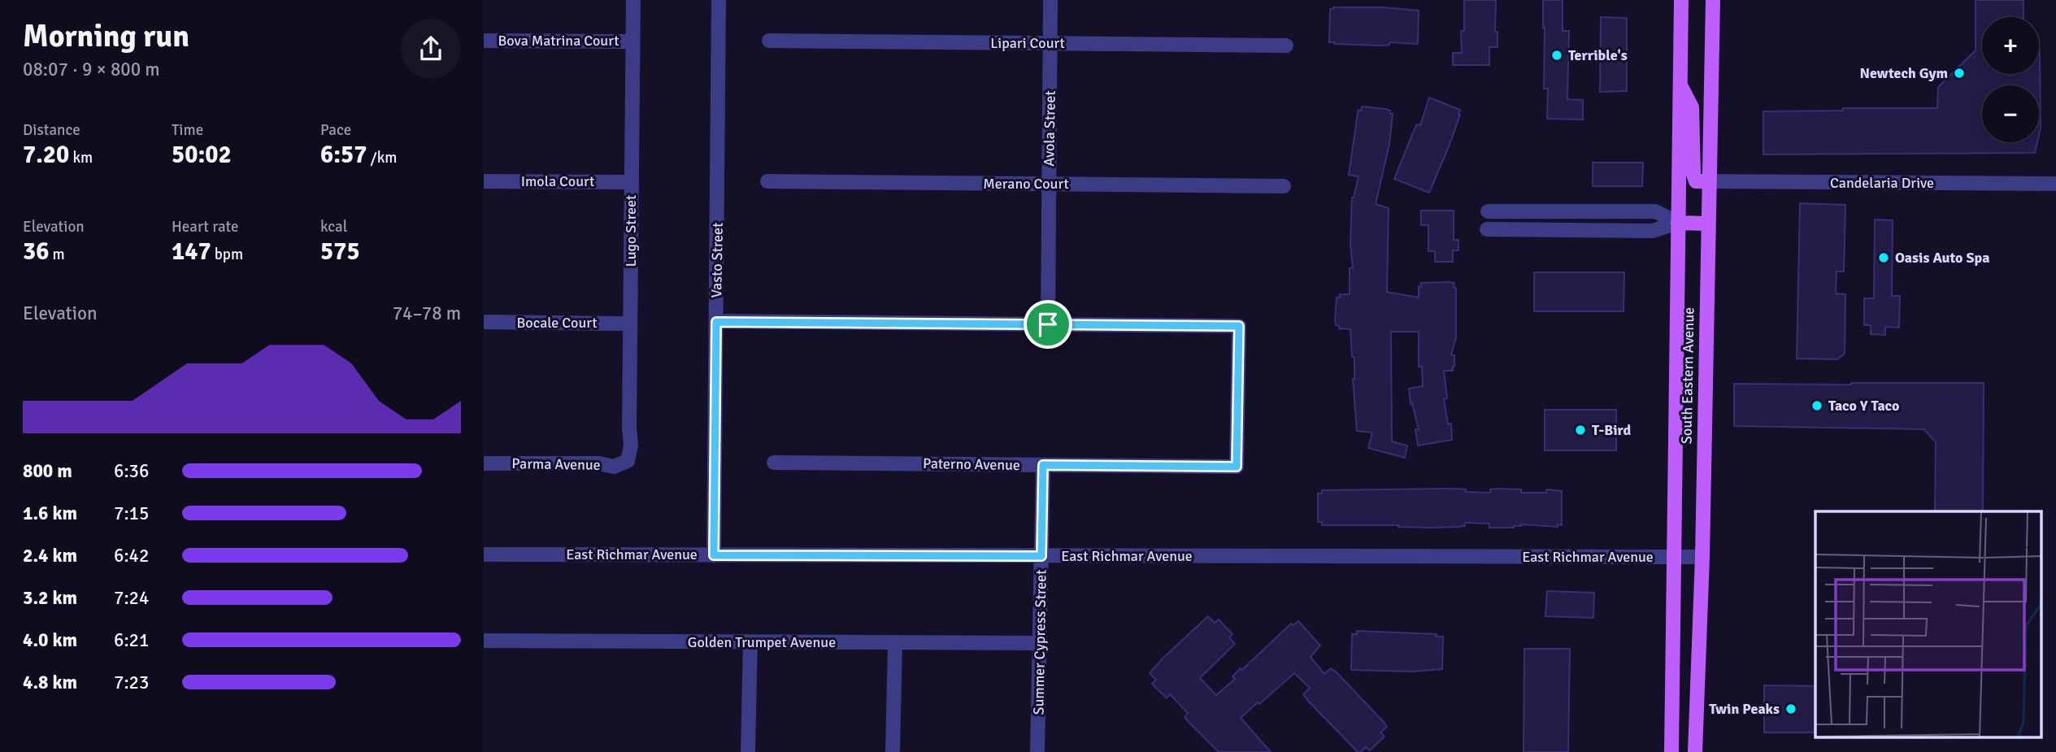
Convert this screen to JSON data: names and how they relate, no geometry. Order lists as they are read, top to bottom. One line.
{"streets":{"main road":["South Eastern Avenue"],"street":["Bova Matrina Court","Lipari Court","Avola Street","Imola Court","Candelaria Drive","Merano Court","Lugo Street","Vasto Street","Bocale Court","Parma Avenue","Paterno Avenue","East Richmar Avenue","Golden Trumpet Avenue","Summer Cypress Street"]},"crossings":[["Bova Matrina Court","Lugo Street"],["Lipari Court","Avola Street"],["Avola Street","Merano Court"],["Avola Street","Paterno Avenue"],["Imola Court","Lugo Street"],["Candelaria Drive","South Eastern Avenue"],["Lugo Street","Bocale Court"],["Lugo Street","Parma Avenue"],["Vasto Street","East Richmar Avenue"],["South Eastern Avenue","East Richmar Avenue"],["Paterno Avenue","Summer Cypress Street"],["East Richmar Avenue","Summer Cypress Street"],["Golden Trumpet Avenue","Summer Cypress Street"]],"places":["Terrible's","Newtech Gym","Oasis Auto Spa","Taco Y Taco","T-Bird","Twin Peaks"],"page":{"heading":["Morning run","08:07 · 9 × 800 m"],"map_buttons":["+","−"],"stats":[["Distance","7.20 km"],["Time","50:02"],["Pace","6:57 /km"],["Elevation","36 m"],["Heart rate","147 bpm"],["kcal","575"]],"chart":["Elevation","74–78 m"],"list":[{"name":"800 m","note":"6:36"},{"name":"1.6 km","note":"7:15"},{"name":"2.4 km","note":"6:42"},{"name":"3.2 km","note":"7:24"},{"name":"4.0 km","note":"6:21"},{"name":"4.8 km","note":"7:23"}]}}
